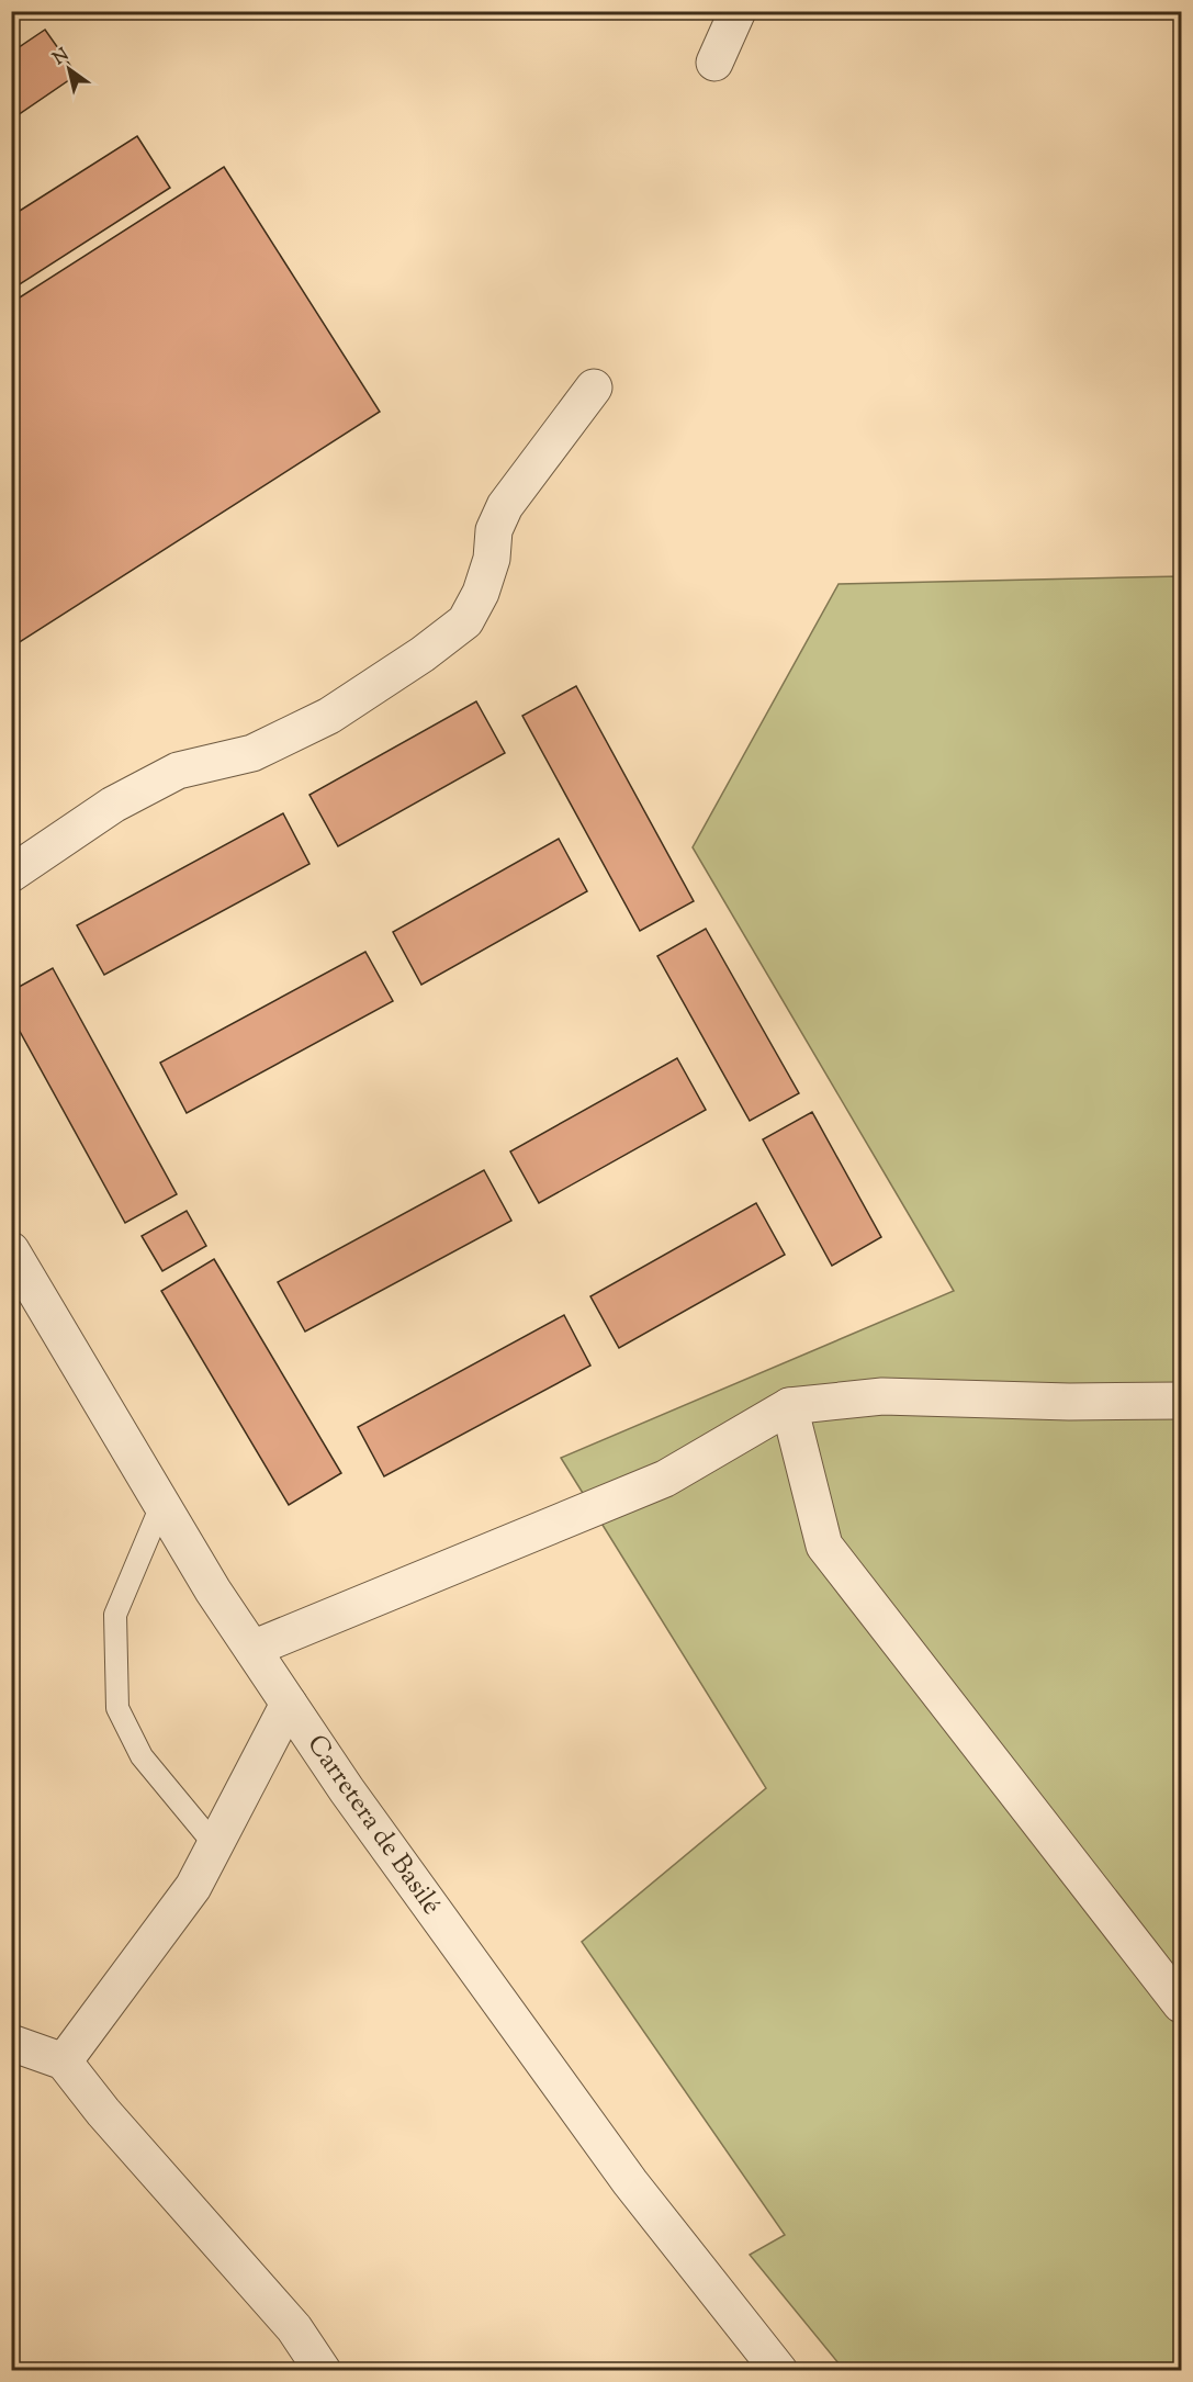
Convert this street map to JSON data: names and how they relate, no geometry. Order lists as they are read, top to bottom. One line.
{"streets":{"street":["Carretera de Basilé"]},"north":"top left"}
